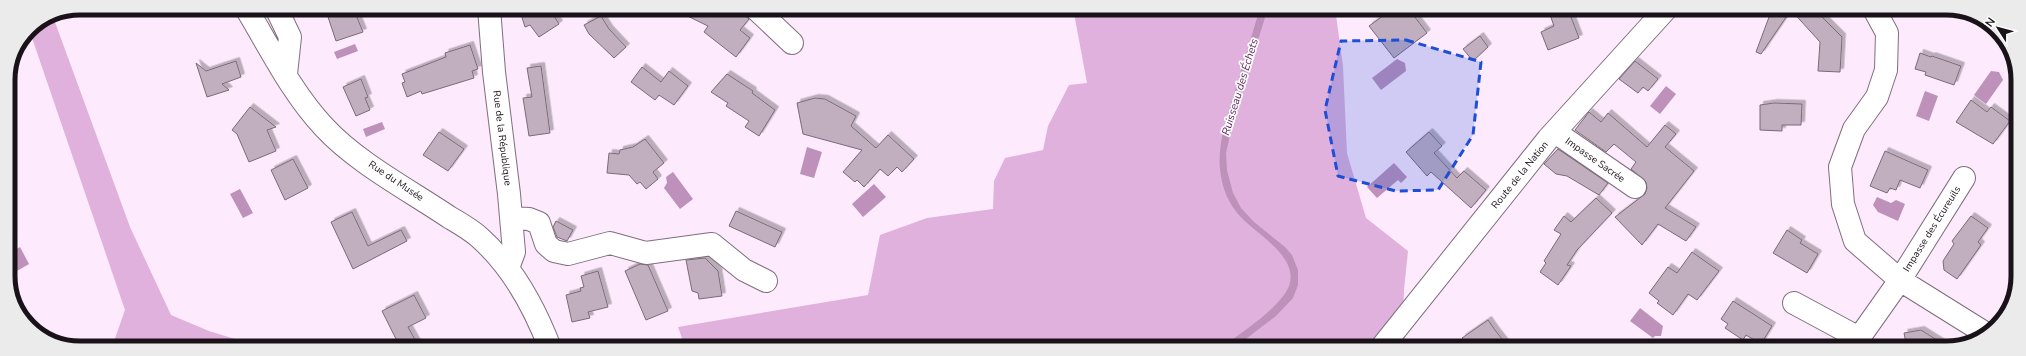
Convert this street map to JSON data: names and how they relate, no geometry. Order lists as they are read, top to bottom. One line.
{"streets":{"street":["Rue de la République","Impasse Sacrée","Route de la Nation","Rue du Musée","Impasse des Écureuils"]},"crossings":[["Rue de la République","Rue du Musée"],["Impasse Sacrée","Route de la Nation"]],"water":["Ruisseau des Échets"],"north":"top left"}
